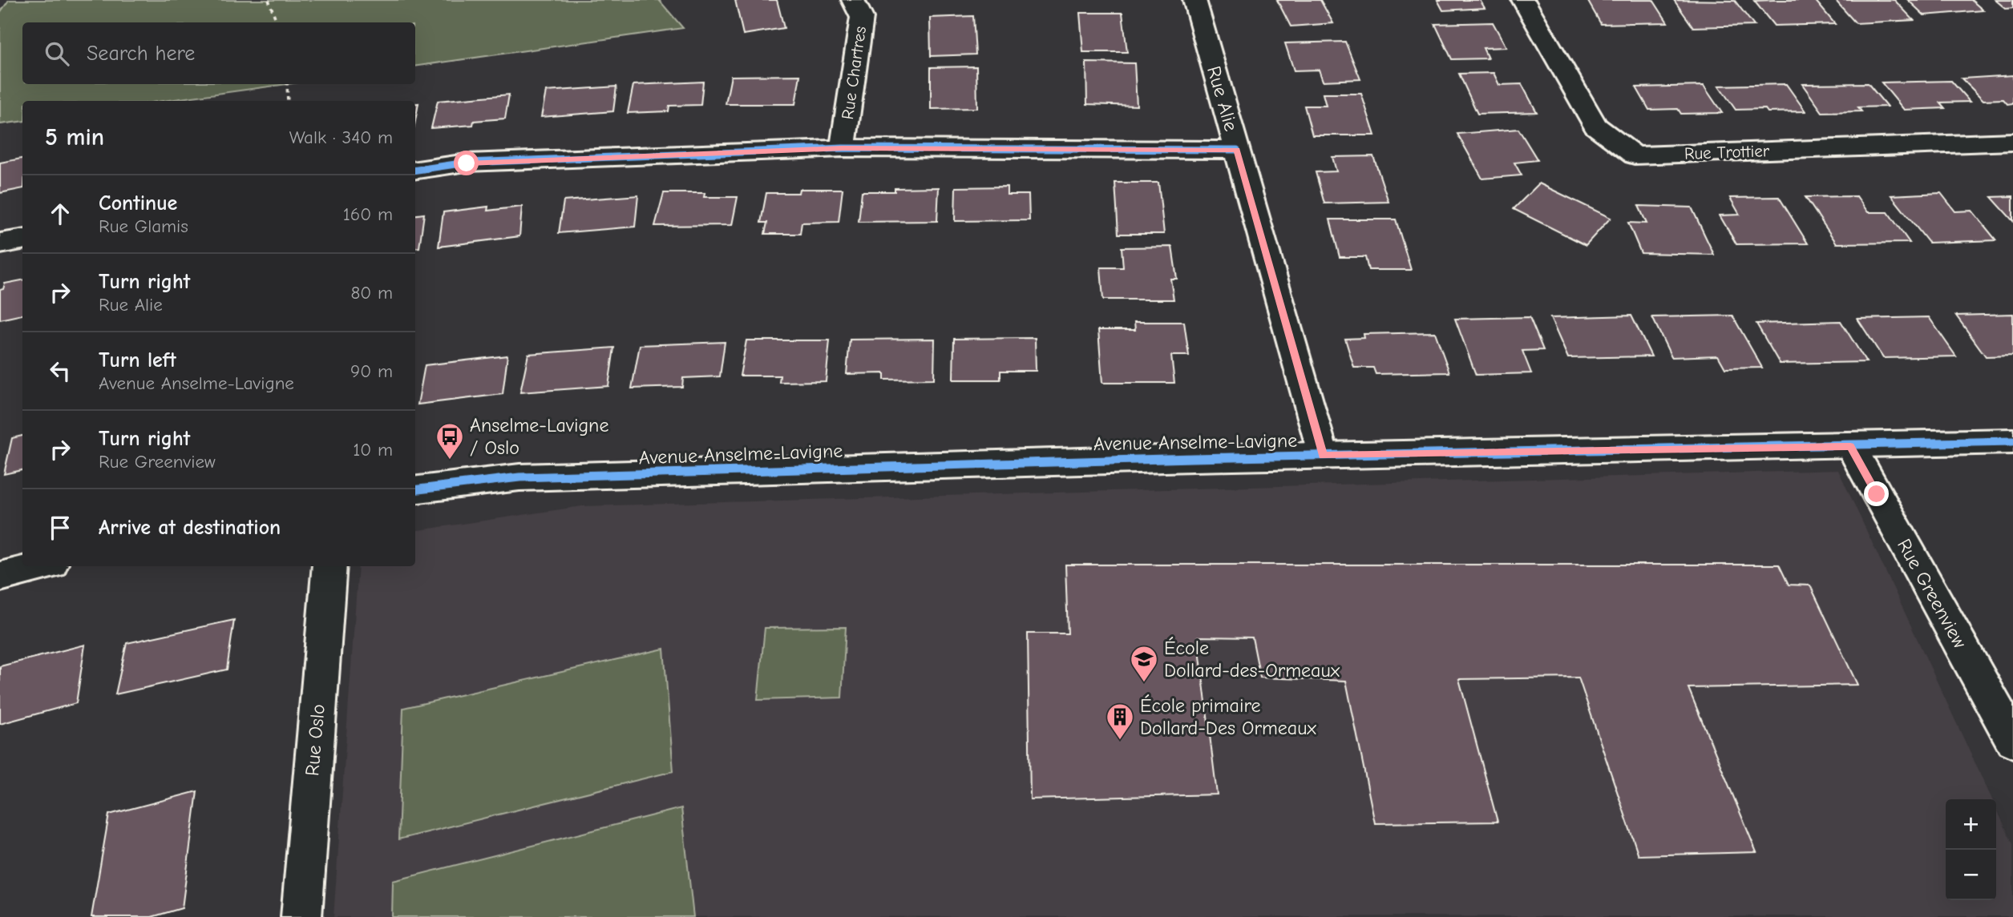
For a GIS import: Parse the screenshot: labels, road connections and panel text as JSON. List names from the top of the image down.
{
  "streets": {
    "street": [
      "Rue Chartres",
      "Rue Alie",
      "Rue Trottier",
      "Avenue Anselme-Lavigne",
      "Rue Greenview",
      "Rue Oslo"
    ]
  },
  "crossings": [
    ["Rue Alie", "Avenue Anselme-Lavigne"],
    ["Avenue Anselme-Lavigne", "Rue Greenview"]
  ],
  "places": {
    "bus stop": ["Anselme-Lavigne / Oslo"],
    "school or university": ["École Dollard-des-Ormeaux"],
    "building": ["École primaire Dollard-Des Ormeaux"]
  },
  "page": {
    "search": "Search here",
    "heading": ["5 min", "Walk · 340 m"],
    "list": [
      ["Continue", "Rue Glamis", "160 m"],
      ["Turn right", "Rue Alie", "80 m"],
      ["Turn left", "Avenue Anselme-Lavigne", "90 m"],
      ["Turn right", "Rue Greenview", "10 m"],
      "Arrive at destination"
    ],
    "map_buttons": ["+", "−"]
  }
}
